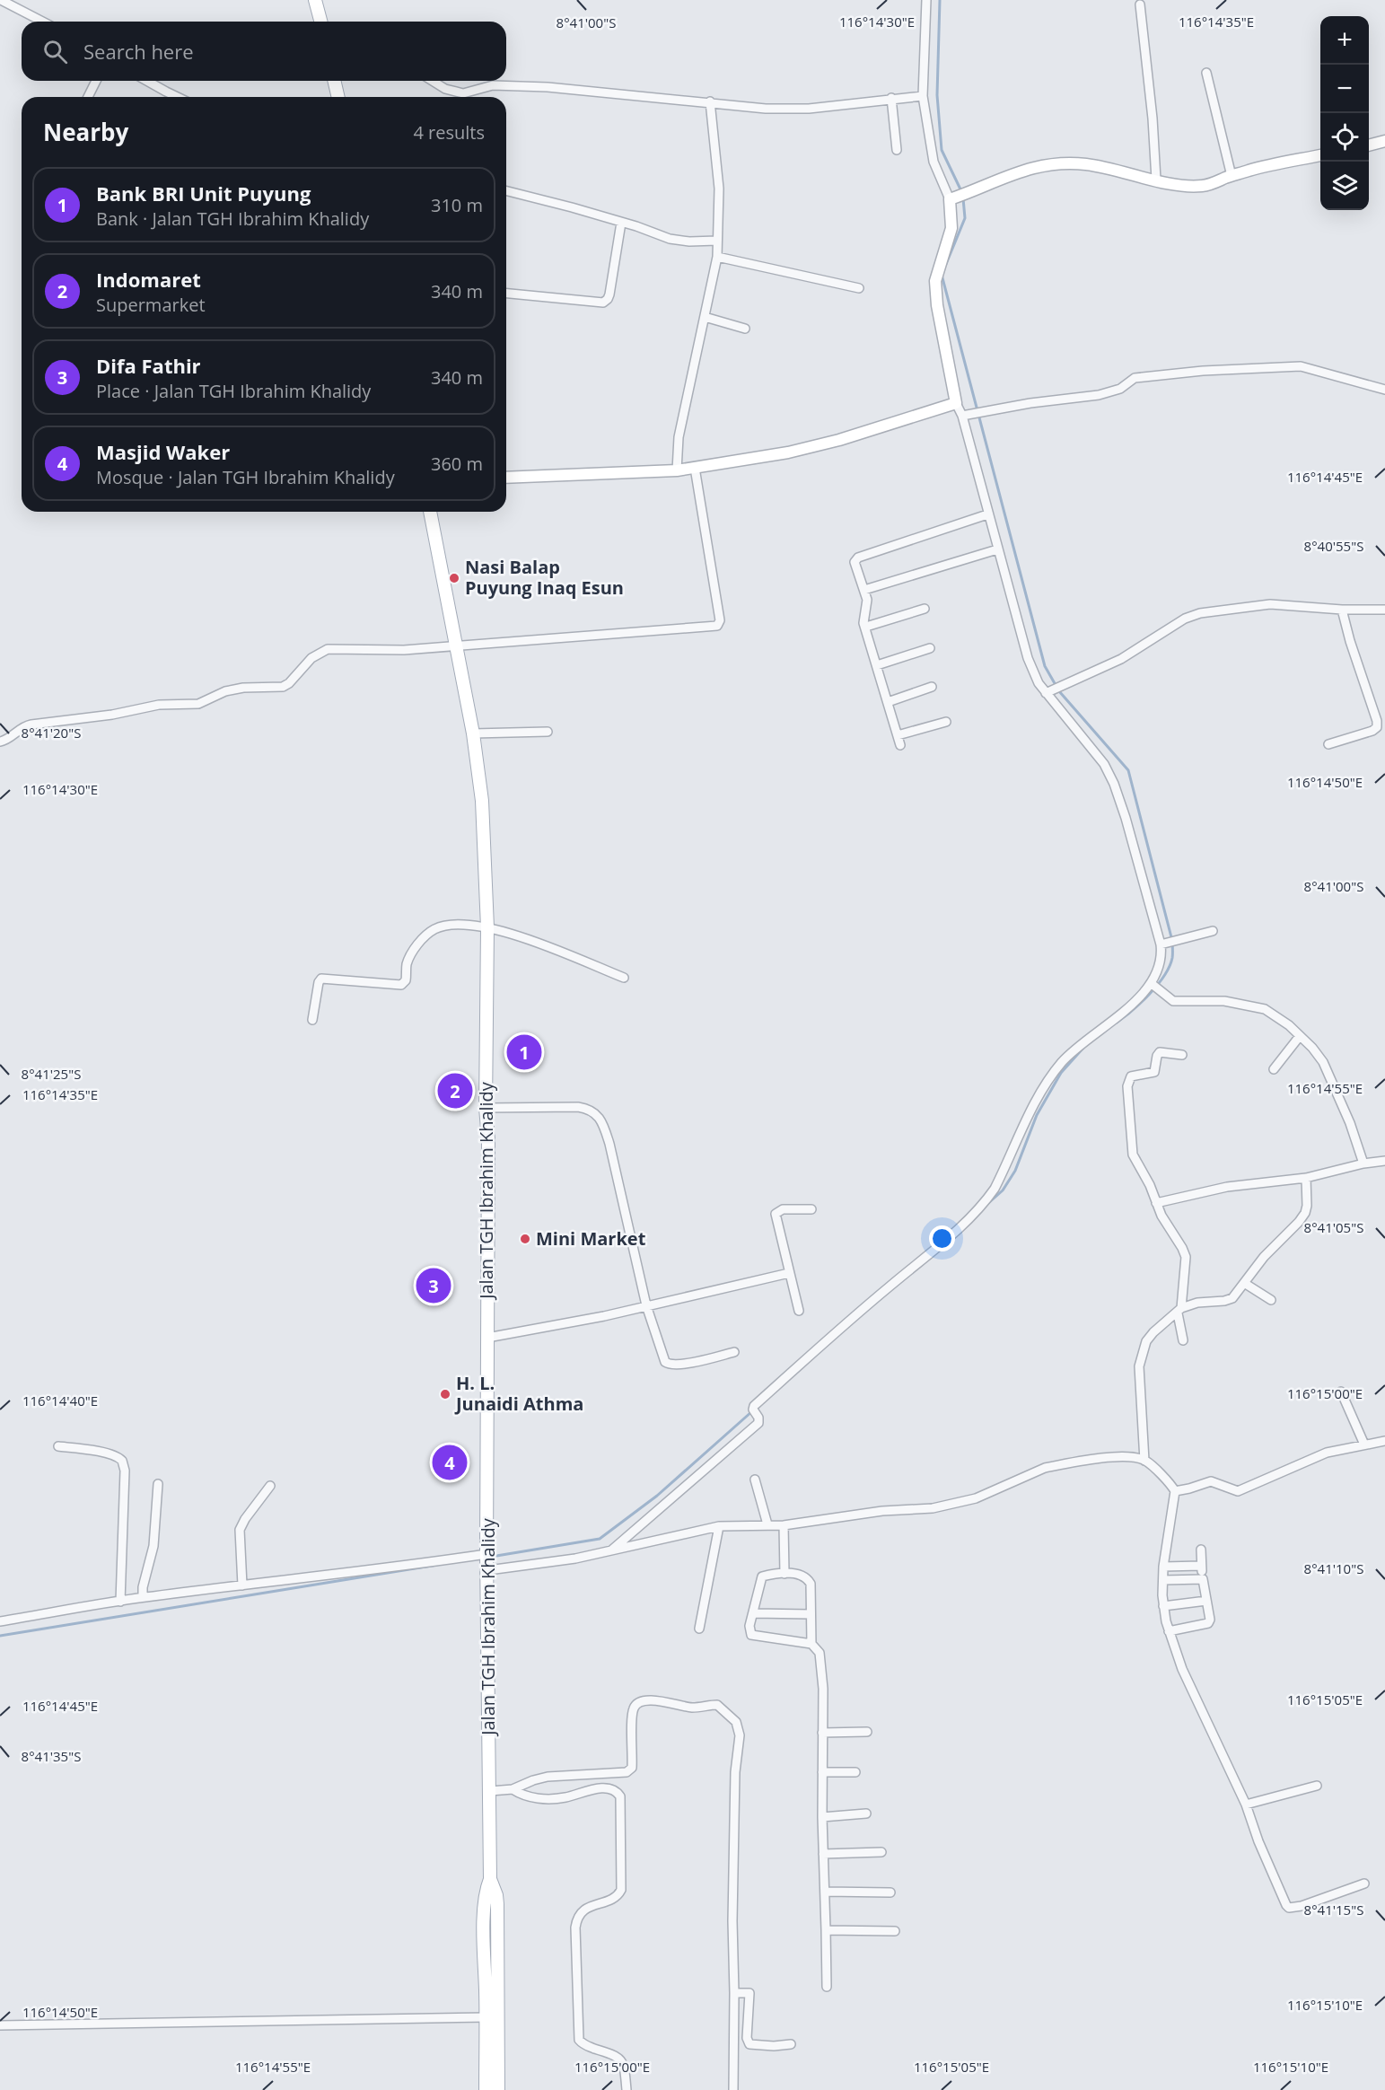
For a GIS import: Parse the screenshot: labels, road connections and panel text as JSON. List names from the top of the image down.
{
  "streets": {
    "main road": ["Jalan TGH Ibrahim Khalidy"]
  },
  "places": ["Nasi Balap Puyung Inaq Esun", "Mini Market", "H. L. Junaidi Athma"],
  "page": {
    "map_buttons": ["+", "−"],
    "search": "Search here",
    "heading": ["Nearby", "4 results"],
    "list": [
      {
        "mark": "1",
        "name": "Bank BRI Unit Puyung",
        "note": "Bank · Jalan TGH Ibrahim Khalidy",
        "value": "310 m"
      },
      {
        "mark": "2",
        "name": "Indomaret",
        "note": "Supermarket",
        "value": "340 m"
      },
      {
        "mark": "3",
        "name": "Difa Fathir",
        "note": "Place · Jalan TGH Ibrahim Khalidy",
        "value": "340 m"
      },
      {
        "mark": "4",
        "name": "Masjid Waker",
        "note": "Mosque · Jalan TGH Ibrahim Khalidy",
        "value": "360 m"
      }
    ],
    "pins": [
      "1",
      "2",
      "3",
      "4"
    ]
  },
  "coordinates": [
    "116°14'30\"E",
    "116°14'35\"E",
    "8°41'00\"S",
    "116°14'45\"E",
    "8°40'55\"S",
    "8°41'20\"S",
    "116°14'50\"E",
    "8°41'25\"S",
    "116°14'55\"E",
    "8°41'05\"S",
    "116°15'00\"E",
    "116°14'40\"E",
    "8°41'10\"S",
    "116°15'05\"E",
    "8°41'35\"S",
    "8°41'15\"S",
    "116°15'10\"E"
  ]
}
